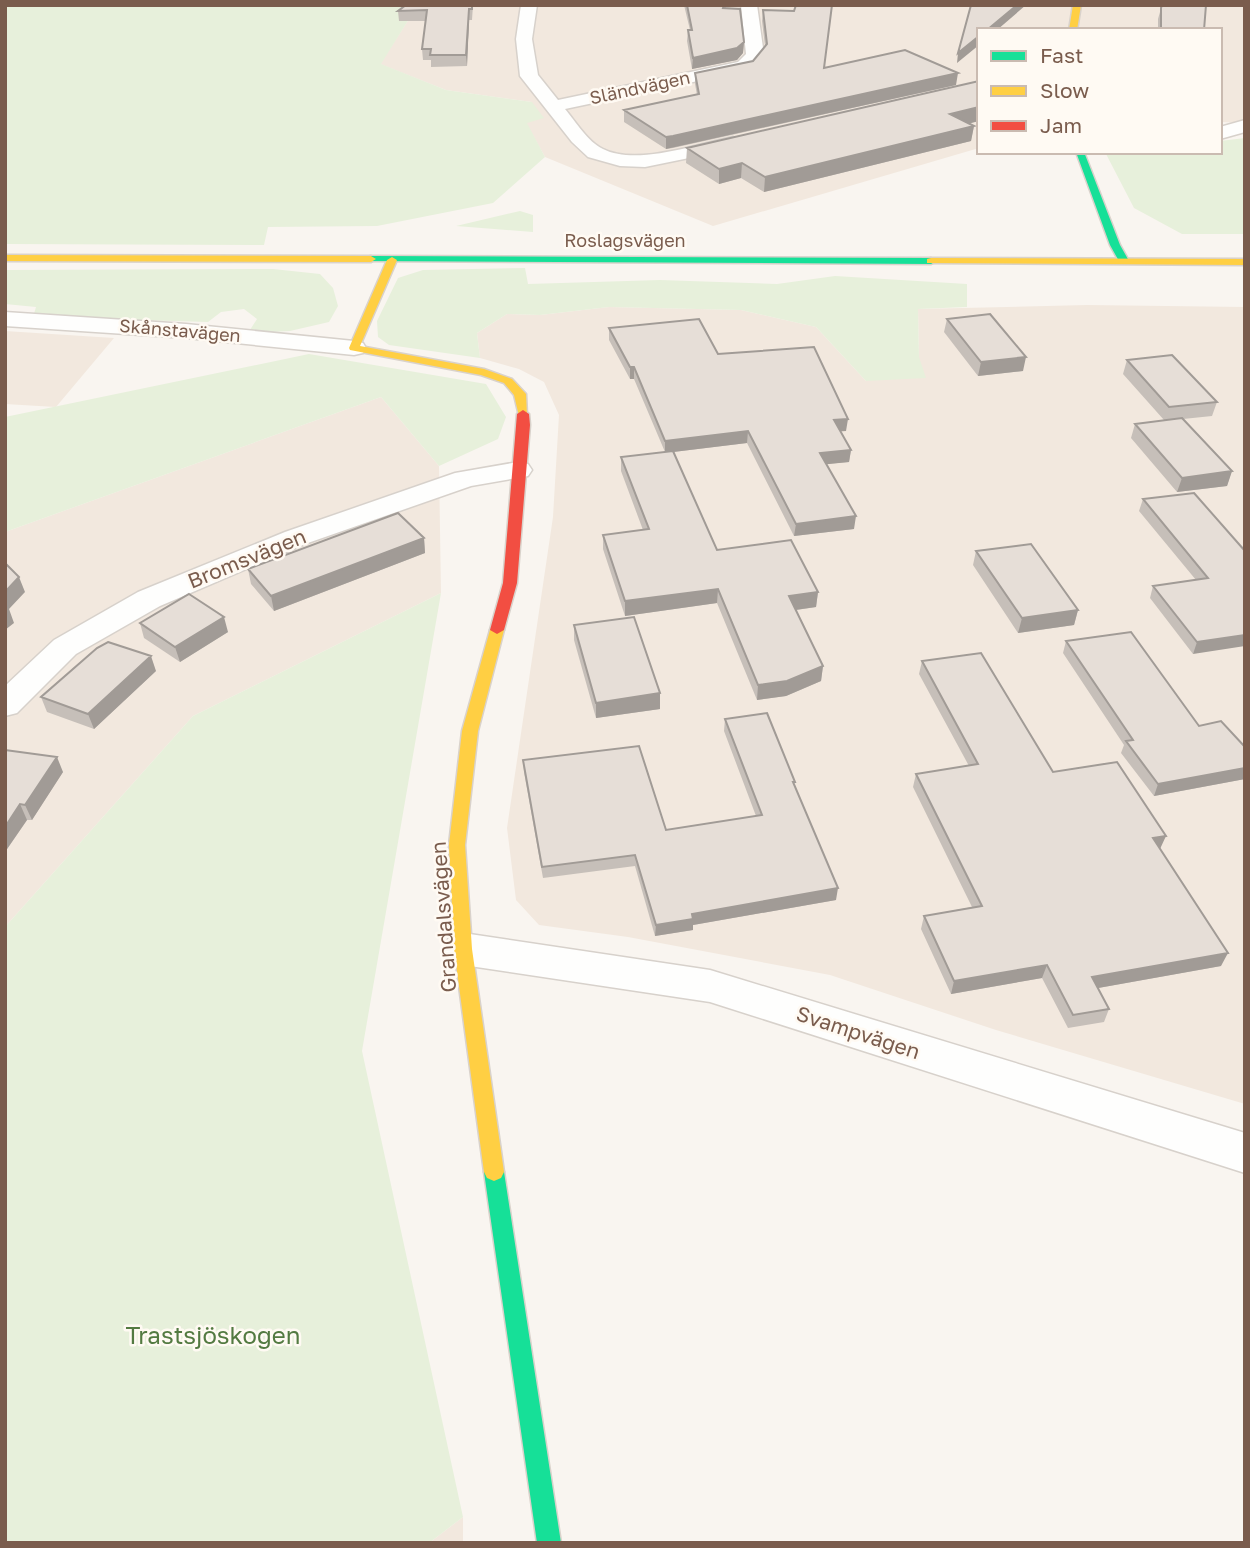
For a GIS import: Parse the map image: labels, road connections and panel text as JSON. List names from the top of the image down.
{
  "streets": {
    "street": [
      "Sländvägen",
      "Roslagsvägen",
      "Skånstavägen",
      "Bromsvägen",
      "Grandalsvägen",
      "Svampvägen"
    ]
  },
  "crossings": [
    ["Skånstavägen", "Grandalsvägen"],
    ["Bromsvägen", "Grandalsvägen"],
    ["Grandalsvägen", "Svampvägen"]
  ],
  "parks": ["Trastsjöskogen"],
  "legend": ["Fast", "Slow", "Jam"]
}
